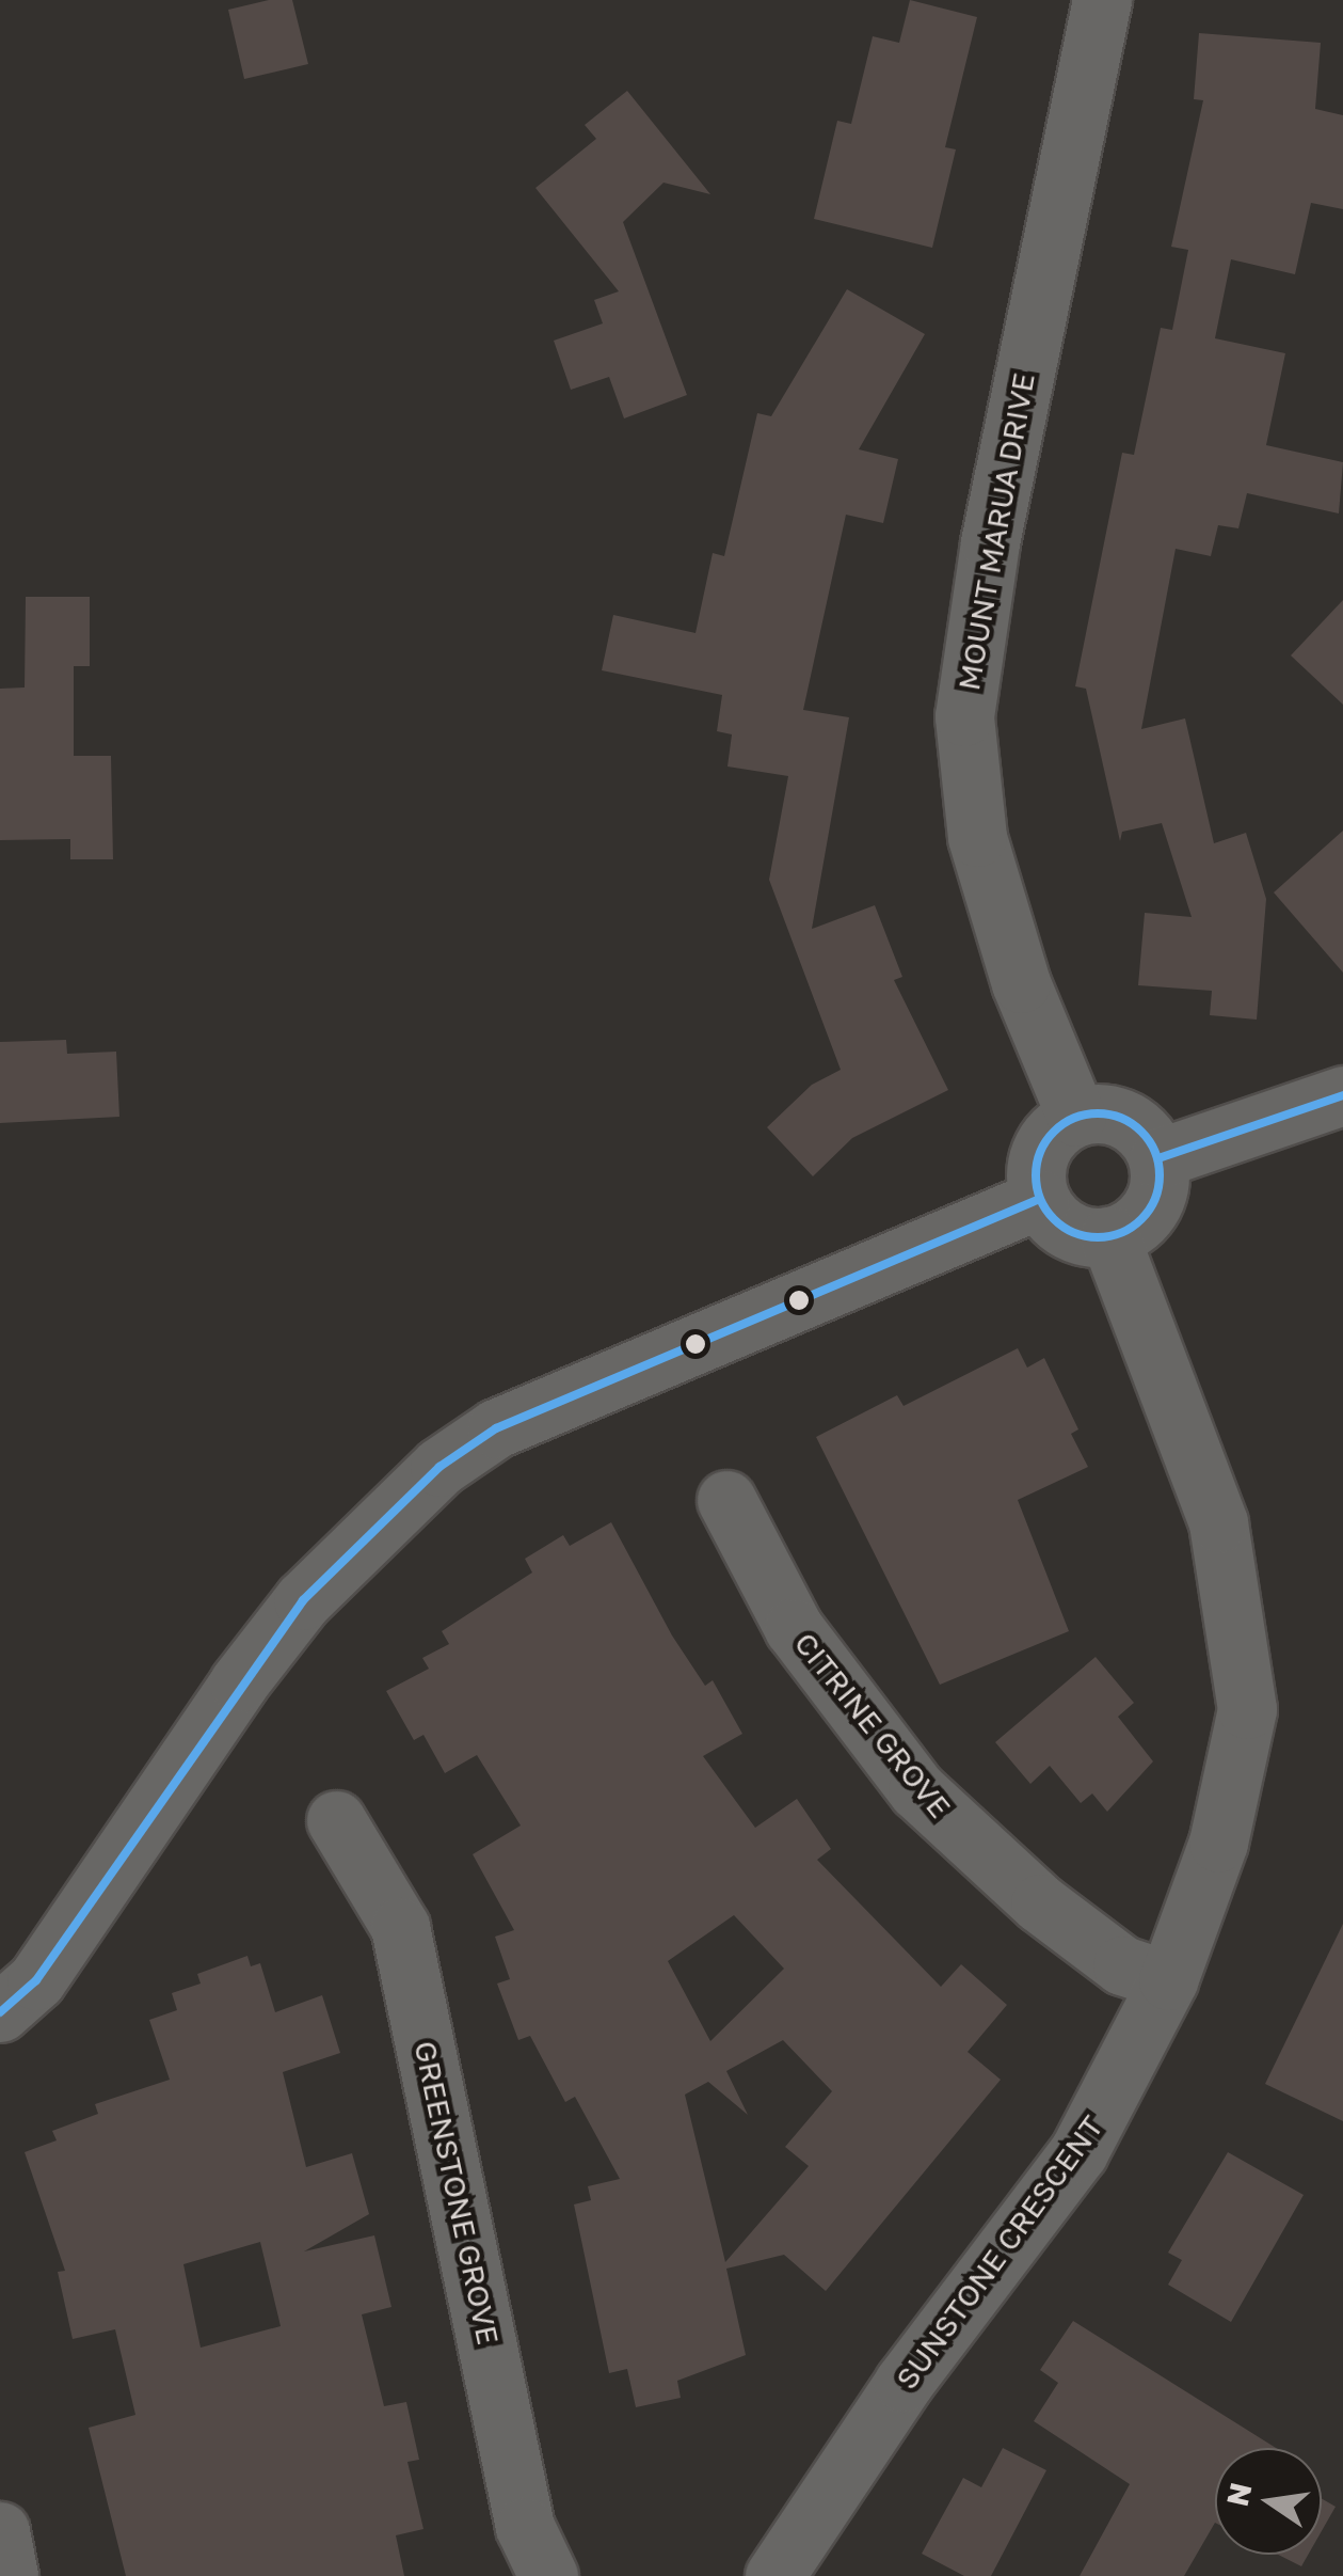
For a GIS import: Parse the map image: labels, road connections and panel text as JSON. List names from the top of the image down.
{
  "streets": {
    "street": [
      "MOUNT MARUA DRIVE",
      "CITRINE GROVE",
      "GREENSTONE GROVE",
      "SUNSTONE CRESCENT"
    ]
  },
  "crossings": [
    ["MOUNT MARUA DRIVE", "SUNSTONE CRESCENT"],
    ["CITRINE GROVE", "SUNSTONE CRESCENT"]
  ],
  "north": "left"
}
